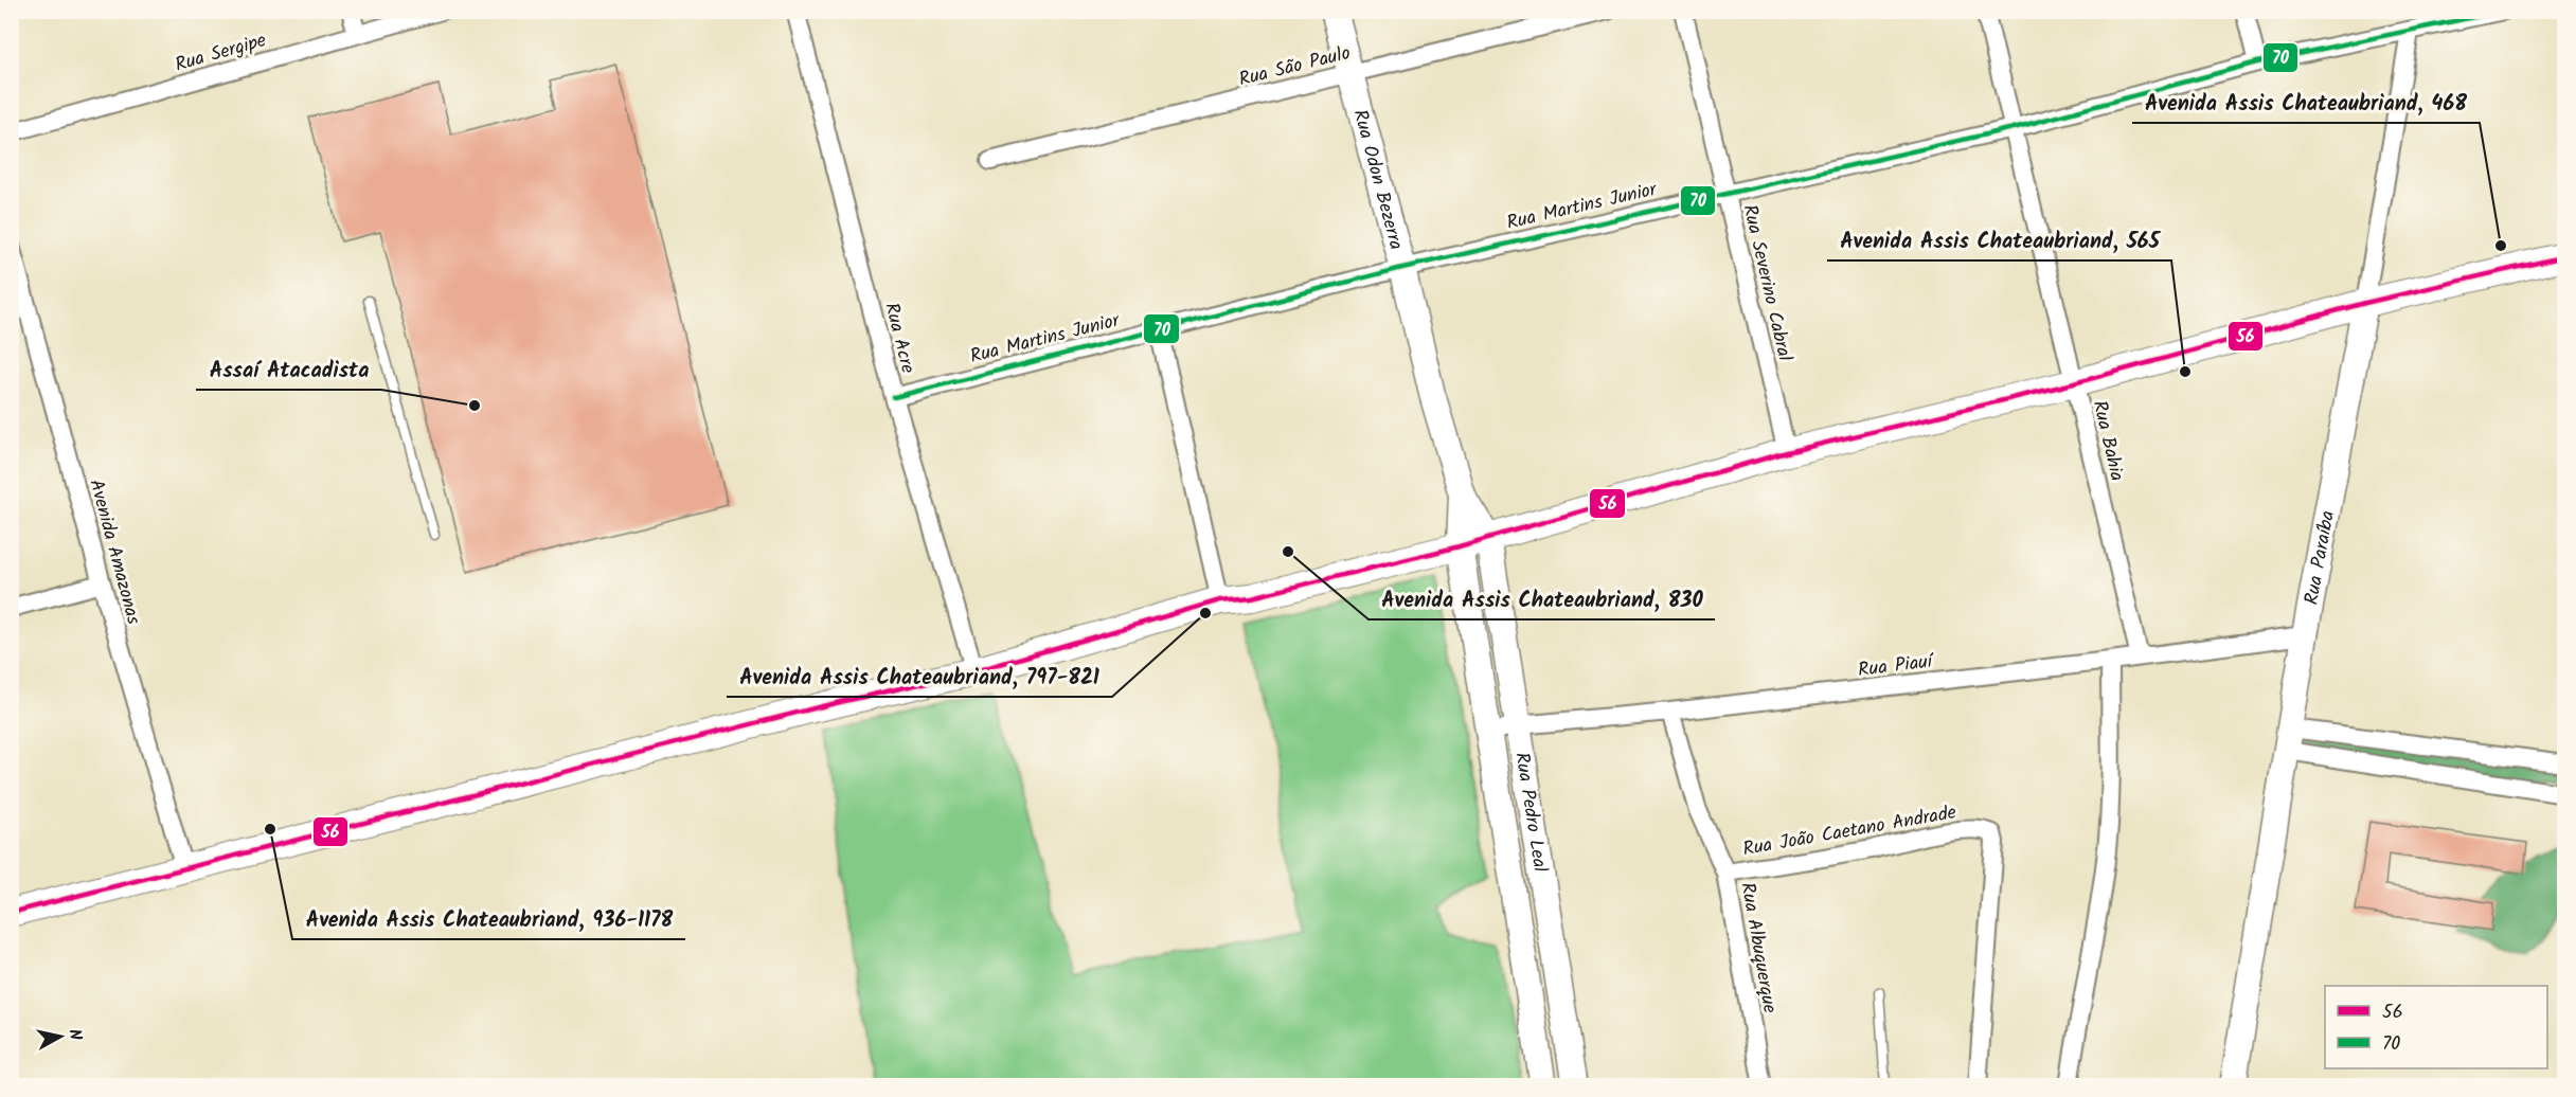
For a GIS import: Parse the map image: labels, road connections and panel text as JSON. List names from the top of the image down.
{
  "streets": {
    "main road": ["Rua Odon Bezerra", "Rua Paraíba", "Rua Pedro Leal"],
    "street": [
      "Rua Sergipe",
      "Rua São Paulo",
      "Rua Martins Junior",
      "Rua Severino Cabral",
      "Rua Acre",
      "Rua Bahia",
      "Avenida Amazonas",
      "Rua Piauí",
      "Rua João Caetano Andrade",
      "Rua Albuquerque"
    ]
  },
  "crossings": [
    ["Rua São Paulo", "Rua Odon Bezerra"],
    ["Rua Odon Bezerra", "Rua Martins Junior"],
    ["Rua Odon Bezerra", "Rua Pedro Leal"],
    ["Rua Martins Junior", "Rua Severino Cabral"],
    ["Rua Martins Junior", "Rua Acre"],
    ["Rua Martins Junior", "Rua Bahia"],
    ["Rua Martins Junior", "Rua Paraíba"],
    ["Rua Bahia", "Rua Piauí"],
    ["Rua Paraíba", "Rua Piauí"],
    ["Rua Piauí", "Rua Pedro Leal"],
    ["Rua Piauí", "Rua Albuquerque"],
    ["Rua João Caetano Andrade", "Rua Albuquerque"]
  ],
  "places": [
    "Avenida Assis Chateaubriand, 468",
    "Avenida Assis Chateaubriand, 565",
    "Assaí Atacadista",
    "Avenida Assis Chateaubriand, 830",
    "Avenida Assis Chateaubriand, 797-821",
    "Avenida Assis Chateaubriand, 936-1178"
  ],
  "lines": ["transit line 70", "transit line 56"],
  "legend": ["56", "70"],
  "north": "right"
}
